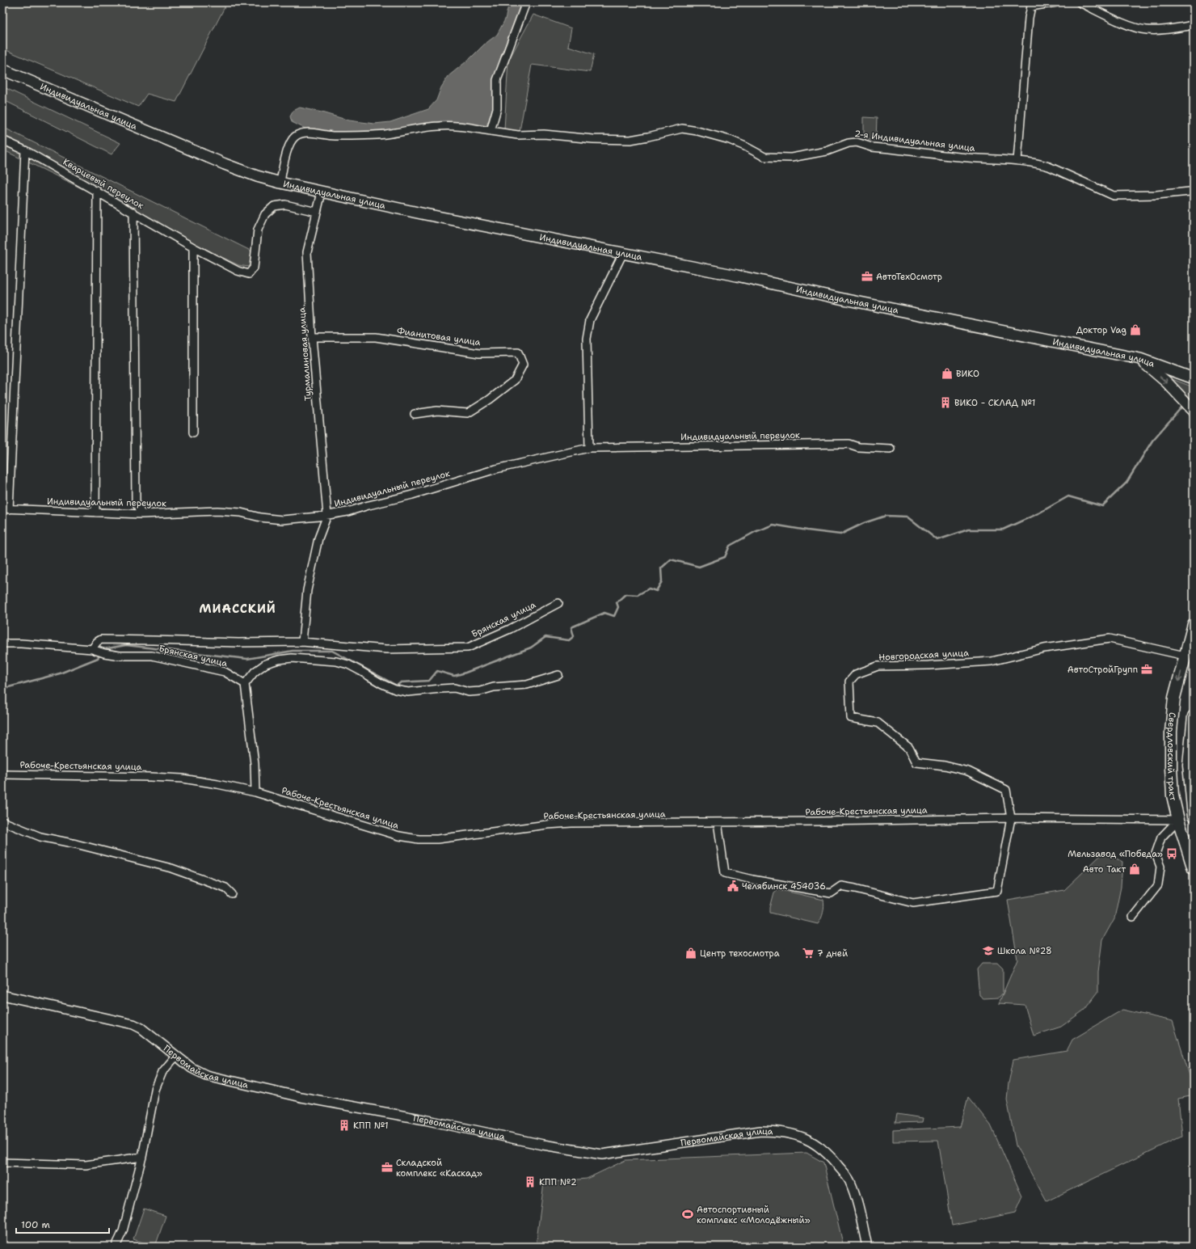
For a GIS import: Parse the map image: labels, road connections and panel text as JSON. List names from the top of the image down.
{
  "streets": {
    "main road": ["Индивидуальная улица", "Свердловский тракт"],
    "street": [
      "2-я Индивидуальная улица",
      "Кварцевый переулок",
      "Фианитовая улица",
      "Турмалиновая улица",
      "Индивидуальный переулок",
      "Брянская улица",
      "Новгородская улица",
      "Рабоче-Крестьянская улица",
      "Первомайская улица"
    ]
  },
  "crossings": [
    ["Индивидуальная улица", "2-я Индивидуальная улица"],
    ["Индивидуальная улица", "Турмалиновая улица"],
    ["Кварцевый переулок", "Турмалиновая улица"],
    ["Фианитовая улица", "Турмалиновая улица"],
    ["Турмалиновая улица", "Индивидуальный переулок"],
    ["Новгородская улица", "Свердловский тракт"],
    ["Новгородская улица", "Рабоче-Крестьянская улица"],
    ["Свердловский тракт", "Рабоче-Крестьянская улица"]
  ],
  "districts": ["МИАССКИЙ"],
  "places": {
    "office": ["АвтоТехОсмотр", "АвтоСтройГрупп", "Складской комплекс «Каскад»"],
    "shop": [
      "Доктор Vag",
      "ВИКО",
      "Авто Такт",
      "Центр техосмотра"
    ],
    "building": ["ВИКО - СКЛАД №1", "КПП №1", "КПП №2"],
    "bus stop": ["Мельзавод «Победа»"],
    "public building": ["Челябинск 454036"],
    "school or university": ["Школа №28"],
    "supermarket": ["7 дней"],
    "sports": ["Автоспортивный комплекс «Молодёжный»"]
  },
  "scale_bar": "100 m"
}
